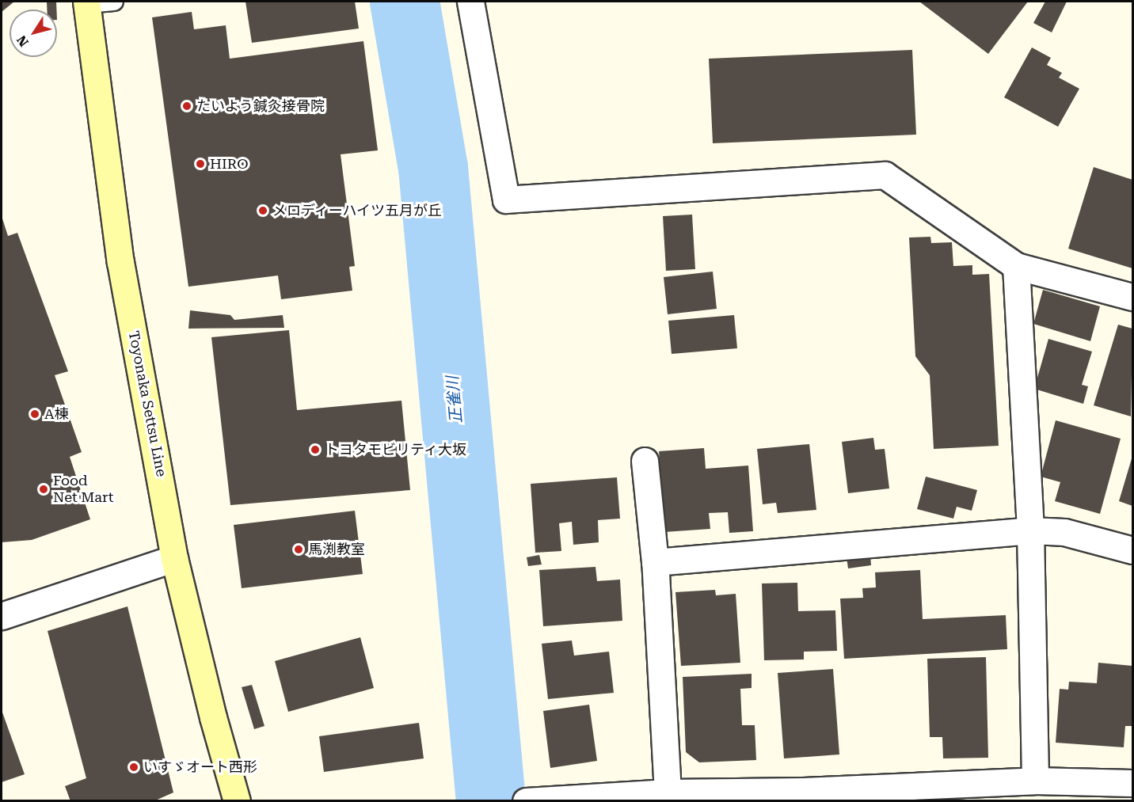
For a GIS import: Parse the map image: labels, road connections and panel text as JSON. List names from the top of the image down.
{
  "streets": {
    "main road": ["Toyonaka Settsu Line"]
  },
  "water": ["正雀川"],
  "places": [
    "たいよう鍼灸接骨院",
    "HIRO",
    "メロディーハイツ五月が丘",
    "A棟",
    "トヨタモビリティ大坂",
    "Food Net Mart",
    "馬渕教室",
    "いすゞオート西形"
  ],
  "north": "bottom left"
}
